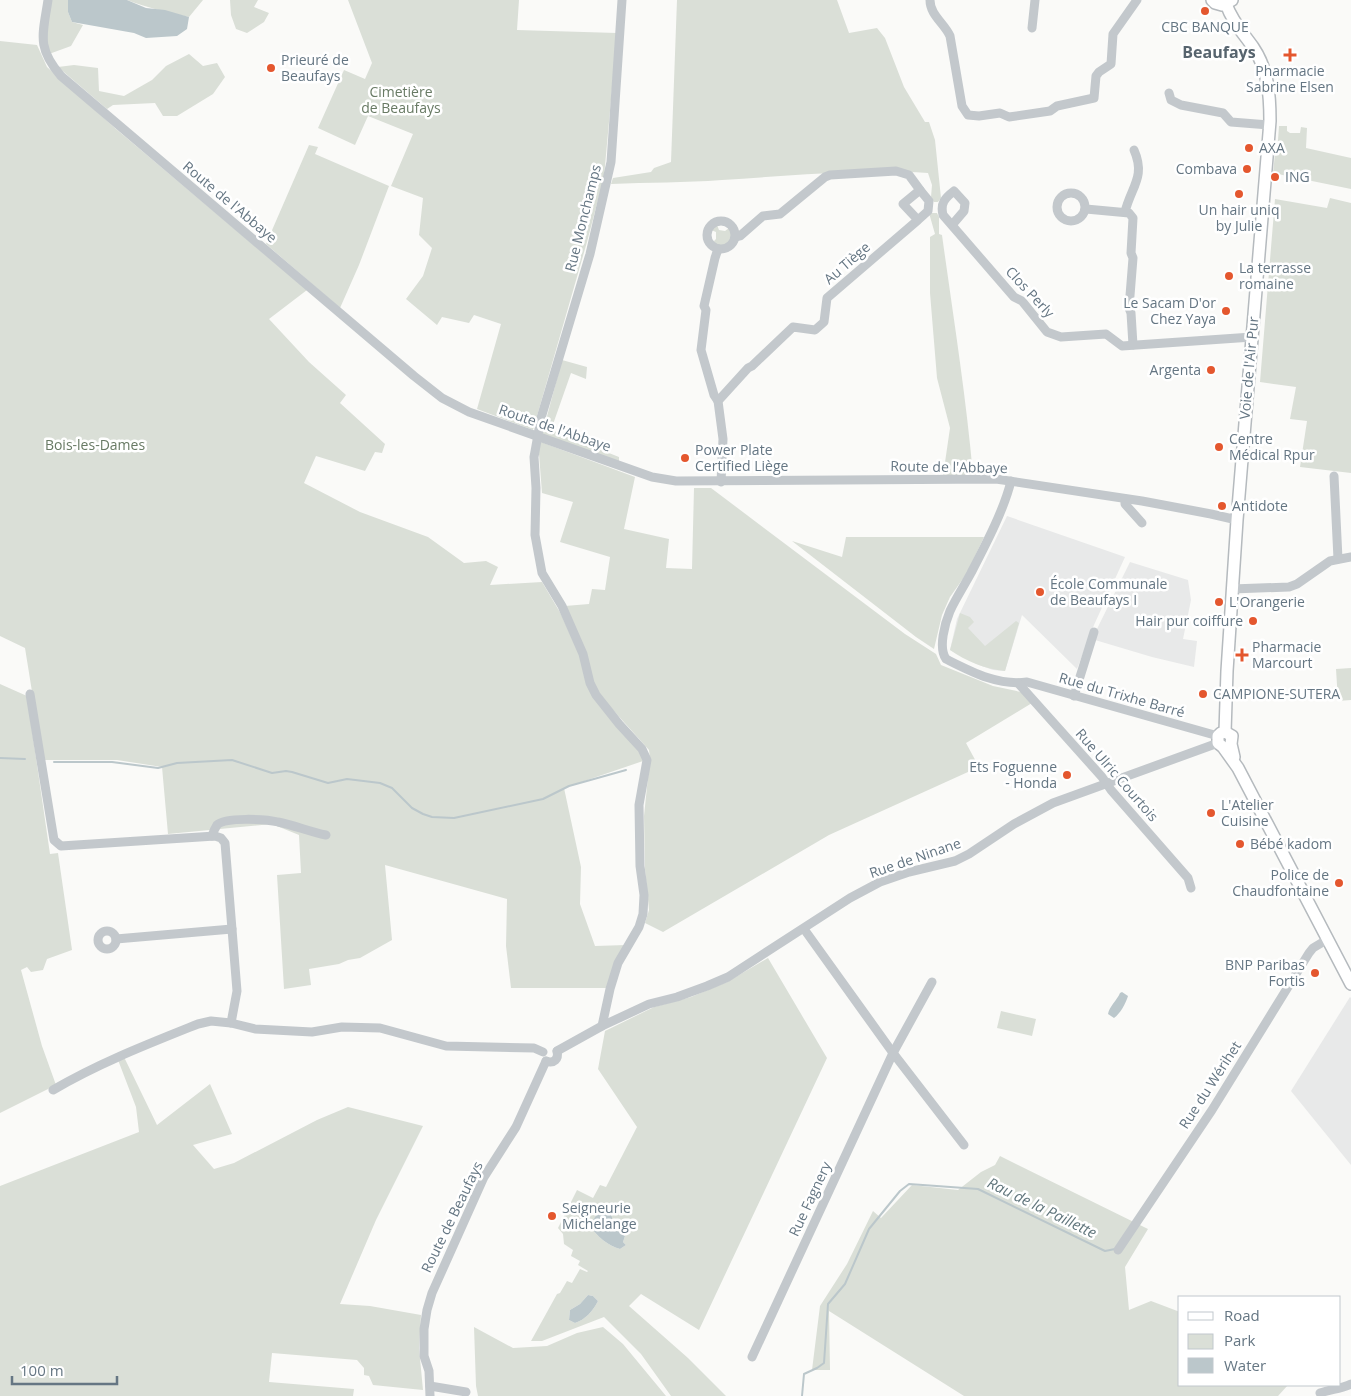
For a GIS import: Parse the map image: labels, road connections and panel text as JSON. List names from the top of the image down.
{
  "streets": {
    "main road": ["Voie de l'Air Pur"],
    "street": [
      "Route de l'Abbaye",
      "Rue Monchamps",
      "Au Tiège",
      "Clos Perly",
      "Rue du Trixhe Barré",
      "Rue Ulric Courtois",
      "Rue de Ninane",
      "Rue du Wérihet",
      "Rue Fagnery",
      "Route de Beaufays"
    ]
  },
  "crossings": [
    ["Route de l'Abbaye", "Rue Monchamps"],
    ["Route de l'Abbaye", "Voie de l'Air Pur"],
    ["Route de l'Abbaye", "Rue du Trixhe Barré"],
    ["Rue Monchamps", "Rue de Ninane"],
    ["Clos Perly", "Voie de l'Air Pur"],
    ["Voie de l'Air Pur", "Rue du Trixhe Barré"],
    ["Voie de l'Air Pur", "Rue de Ninane"],
    ["Rue du Trixhe Barré", "Rue Ulric Courtois"],
    ["Rue du Trixhe Barré", "Rue de Ninane"],
    ["Rue Ulric Courtois", "Rue de Ninane"],
    ["Rue de Ninane", "Route de Beaufays"]
  ],
  "districts": ["Beaufays"],
  "water": ["Rau de la Paillette"],
  "parks": ["Cimetière de Beaufays", "Bois-les-Dames"],
  "places": {
    "other": [
      "CBC BANQUE",
      "Prieuré de Beaufays",
      "AXA",
      "Combava",
      "ING",
      "Un hair uniq by Julie",
      "La terrasse romaine",
      "Le Sacam D'or Chez Yaya",
      "Argenta",
      "Centre Médical Rpur",
      "Power Plate Certified Liège",
      "Antidote",
      "École Communale de Beaufays I",
      "L'Orangerie",
      "Hair pur coiffure",
      "CAMPIONE-SUTERA",
      "Ets Foguenne - Honda",
      "L'Atelier Cuisine",
      "Bébé kadom",
      "Police de Chaudfontaine",
      "BNP Paribas Fortis",
      "Seigneurie Michelange"
    ],
    "health": ["Pharmacie Sabrine Elsen", "Pharmacie Marcourt"]
  },
  "legend": ["Road", "Park", "Water"],
  "scale_bar": "100 m"
}
